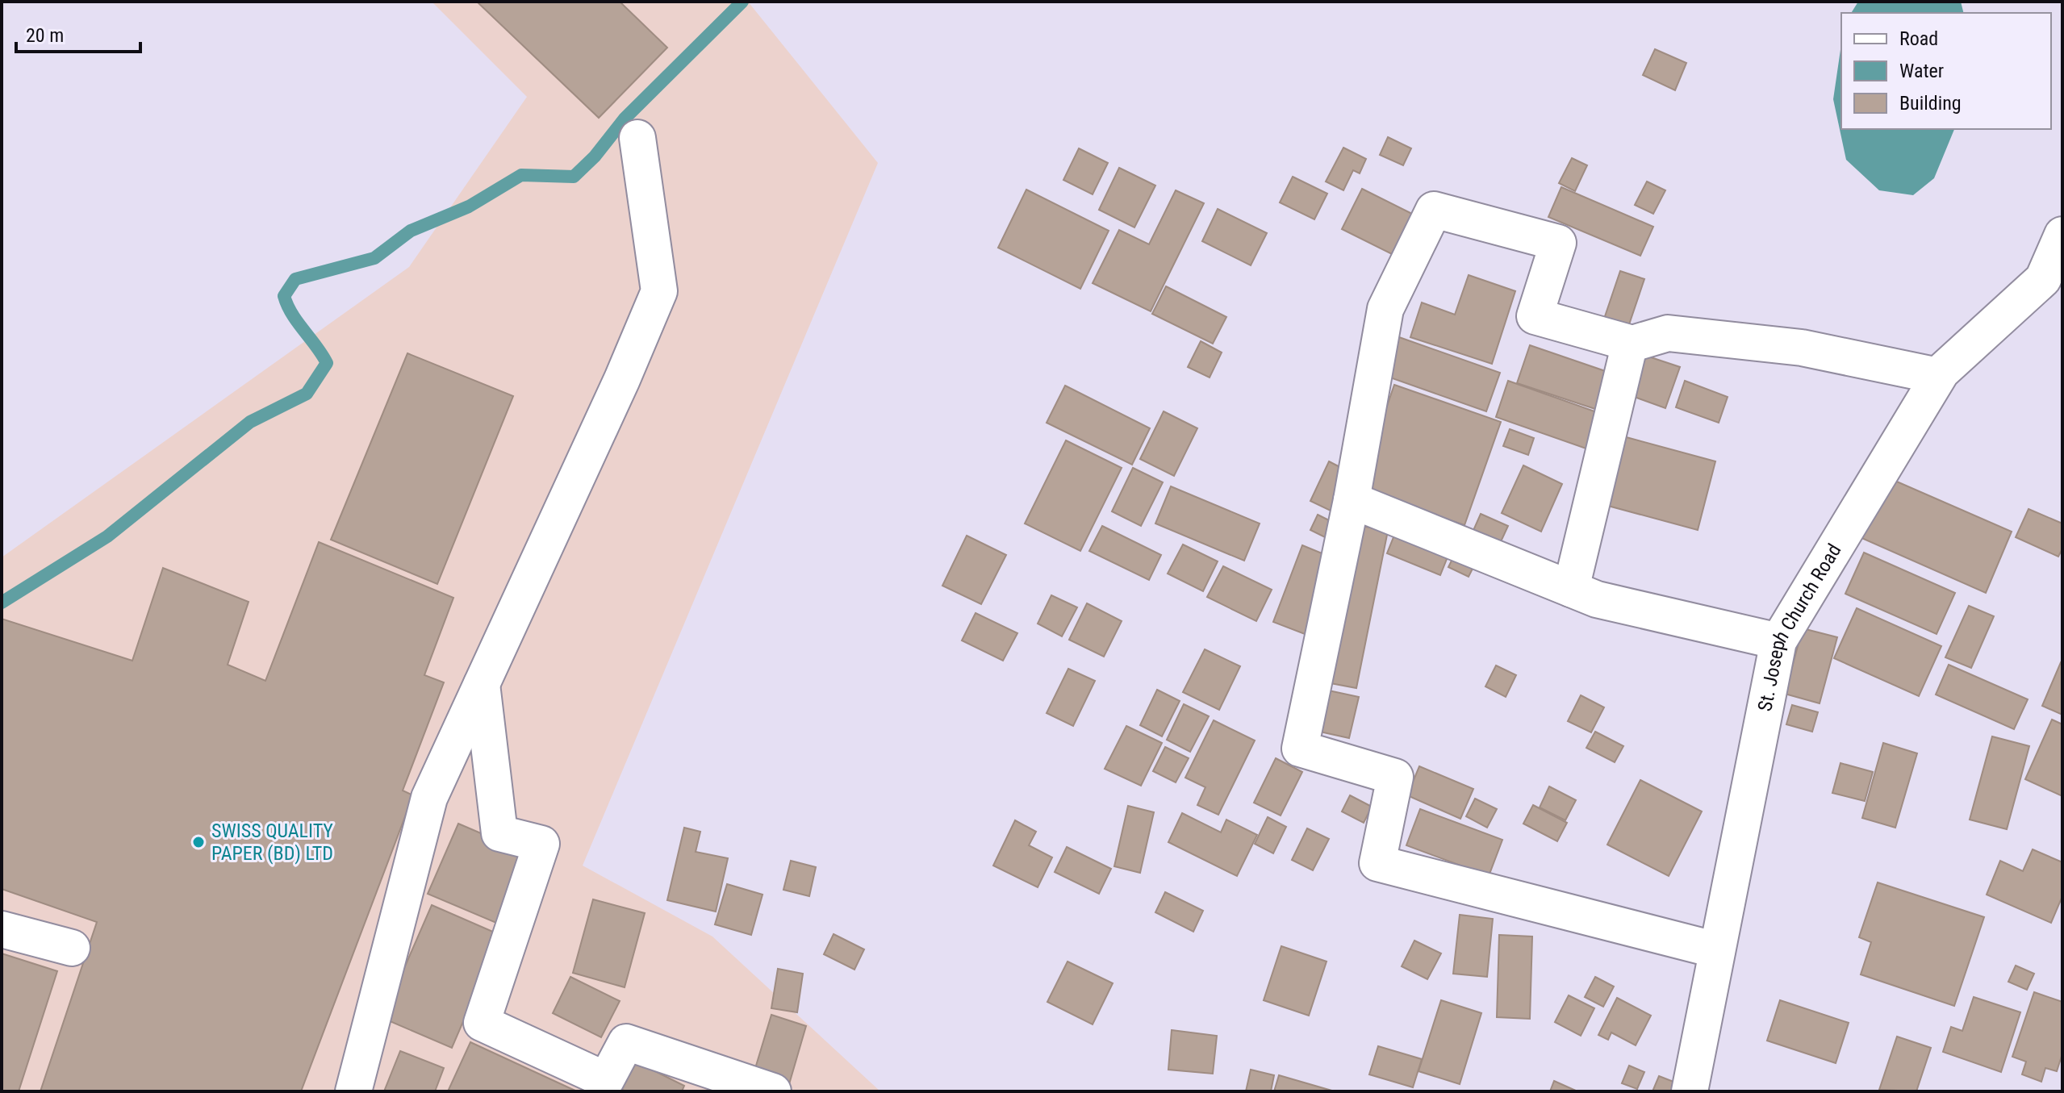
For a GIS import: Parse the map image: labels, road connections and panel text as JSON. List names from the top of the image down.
{
  "streets": {
    "street": ["St. Joseph Church Road"]
  },
  "places": ["SWISS QUALITY PAPER (BD) LTD"],
  "legend": ["Road", "Water", "Building"],
  "scale_bar": "20 m"
}
